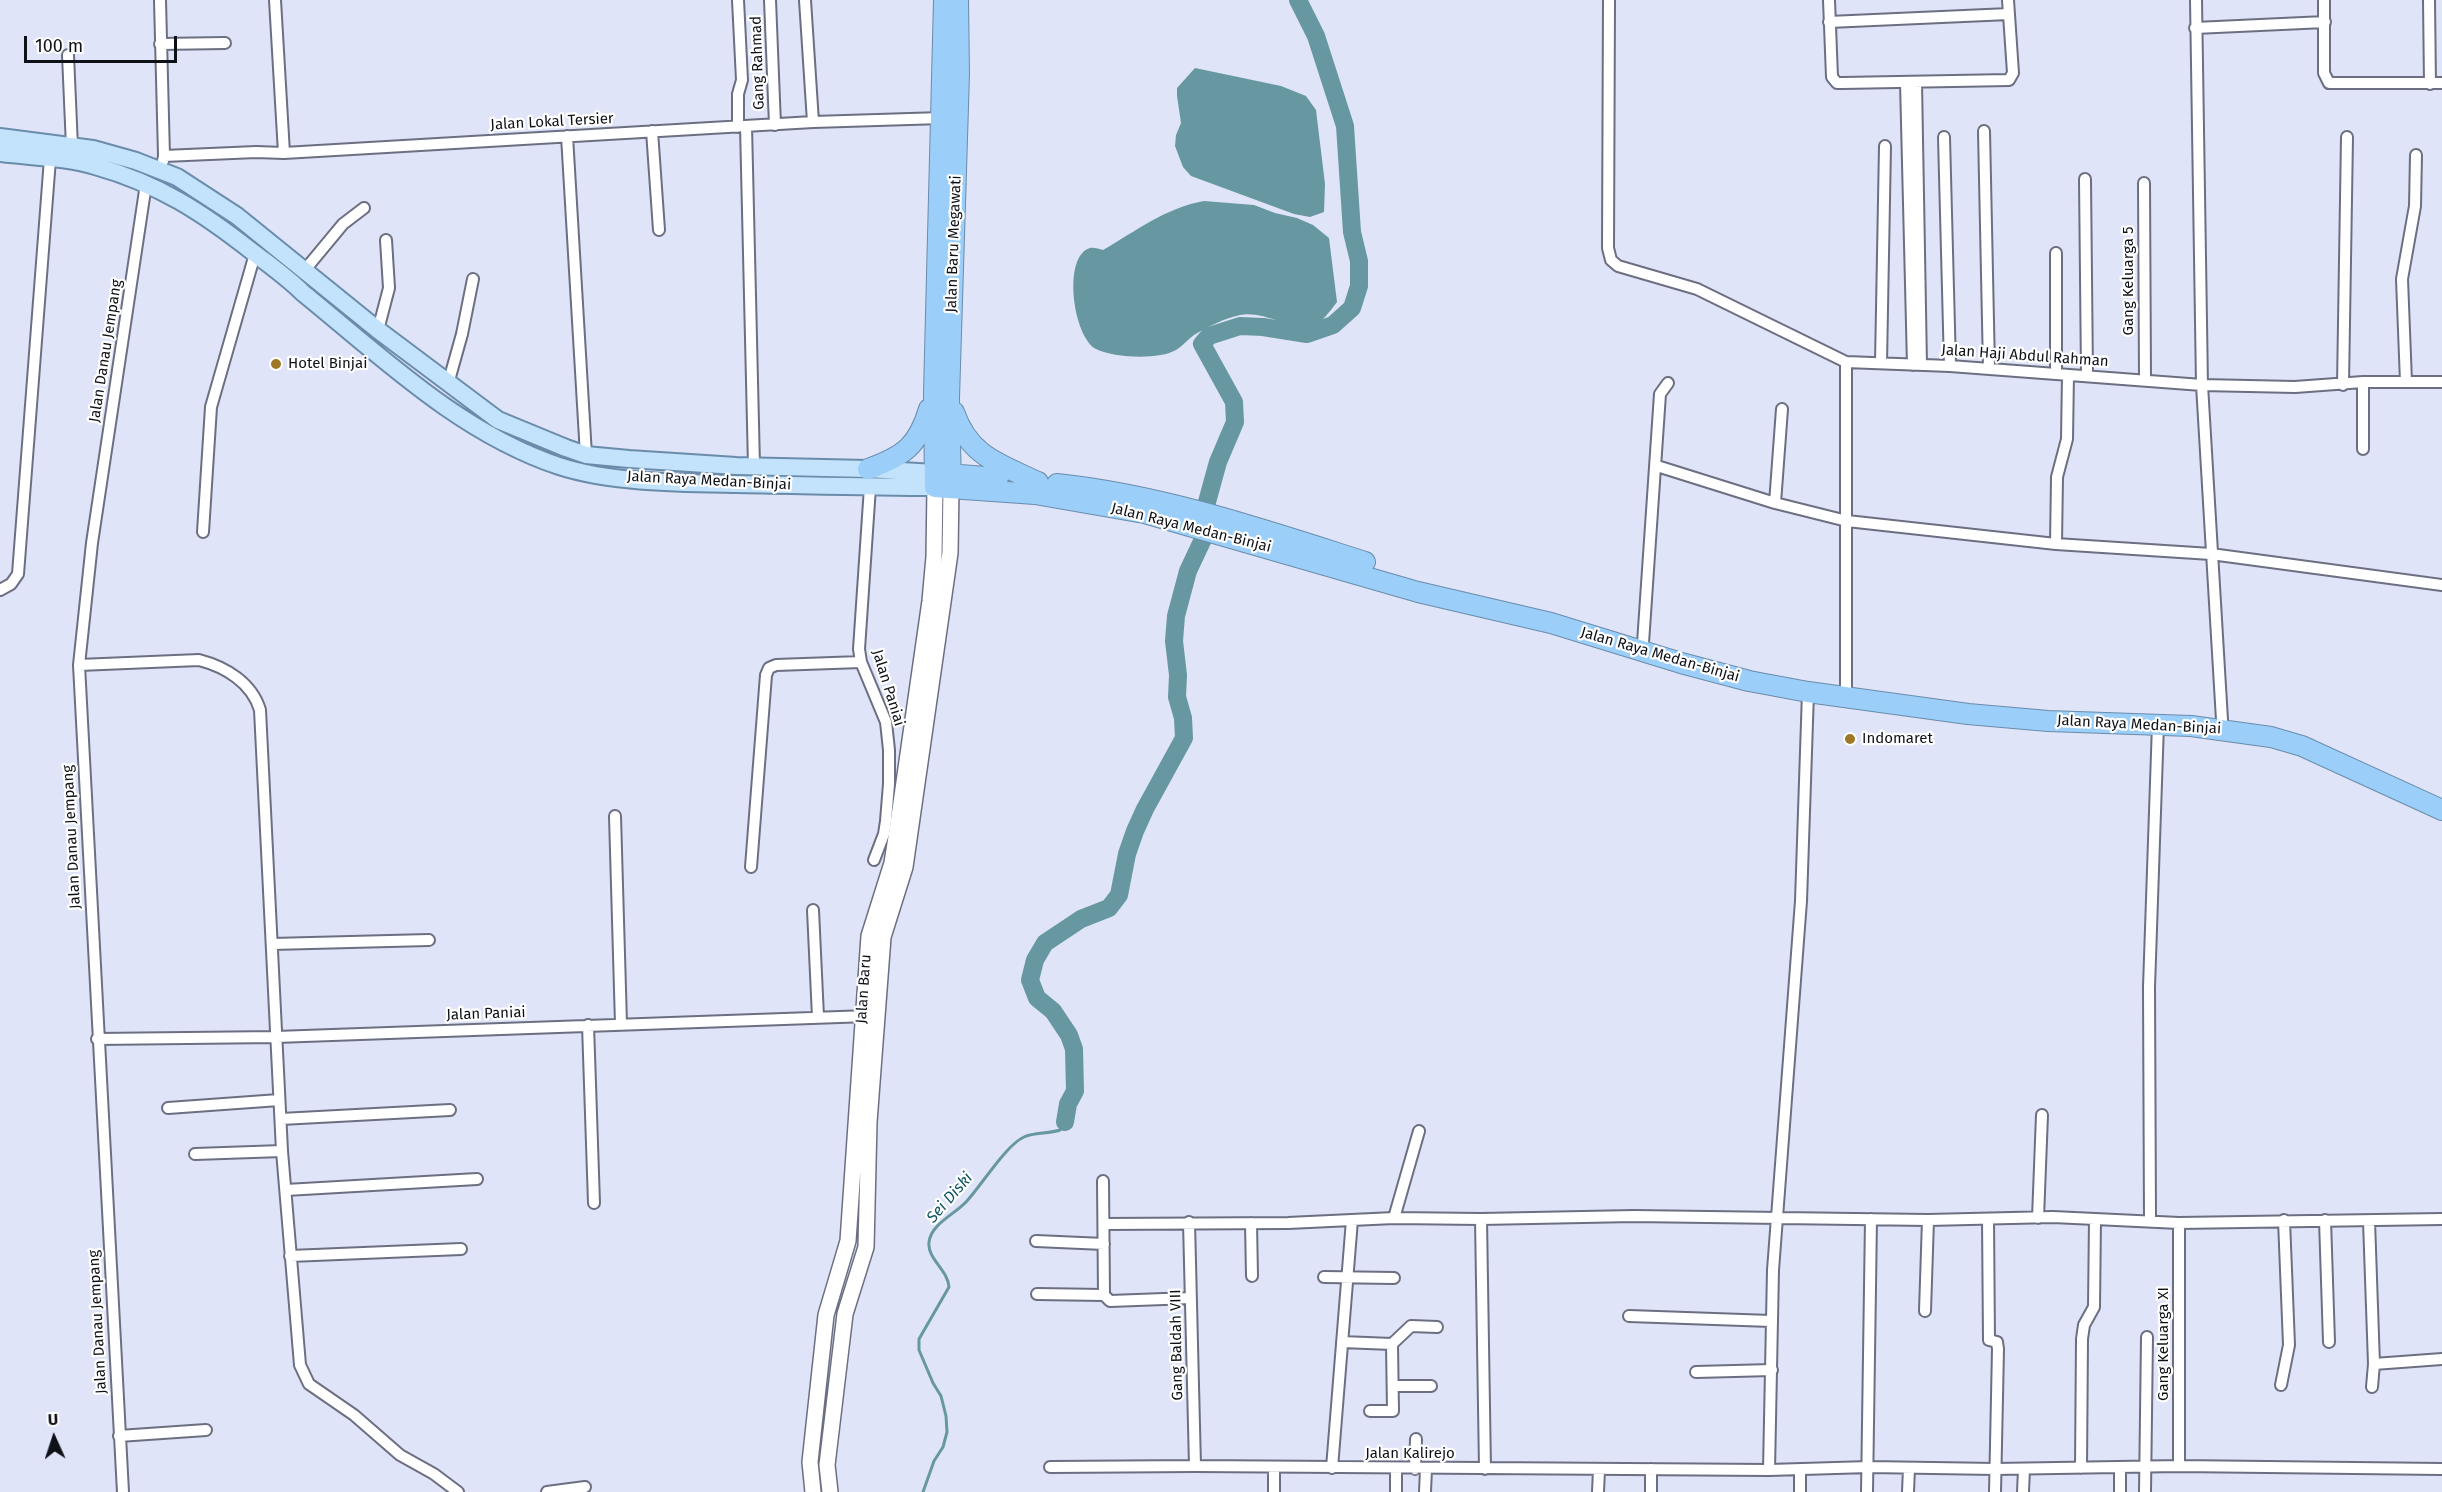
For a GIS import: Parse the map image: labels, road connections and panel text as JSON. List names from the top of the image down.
{
  "streets": {
    "highway": ["Jalan Baru Megawati", "Jalan Raya Medan-Binjai"],
    "street": [
      "Gang Rahmad",
      "Jalan Lokal Tersier",
      "Gang Keluarga 5",
      "Jalan Danau Jempang",
      "Jalan Haji Abdul Rahman",
      "Jalan Paniai",
      "Jalan Baru",
      "Gang Keluarga XI",
      "Gang Baldah VIII",
      "Jalan Kalirejo"
    ]
  },
  "crossings": [
    ["Gang Rahmad", "Jalan Lokal Tersier"],
    ["Jalan Lokal Tersier", "Jalan Baru Megawati"],
    ["Jalan Lokal Tersier", "Jalan Raya Medan-Binjai"],
    ["Jalan Baru Megawati", "Jalan Raya Medan-Binjai"],
    ["Jalan Baru Megawati", "Jalan Baru"],
    ["Gang Keluarga 5", "Jalan Haji Abdul Rahman"],
    ["Jalan Danau Jempang", "Jalan Raya Medan-Binjai"],
    ["Jalan Danau Jempang", "Jalan Paniai"],
    ["Jalan Raya Medan-Binjai", "Jalan Paniai"],
    ["Jalan Raya Medan-Binjai", "Jalan Baru"],
    ["Jalan Paniai", "Jalan Baru"],
    ["Gang Keluarga XI", "Jalan Kalirejo"],
    ["Gang Baldah VIII", "Jalan Kalirejo"]
  ],
  "water": ["Sei Diski"],
  "places": ["Hotel Binjai", "Indomaret"],
  "scale_bar": "100 m",
  "north": "top"
}
